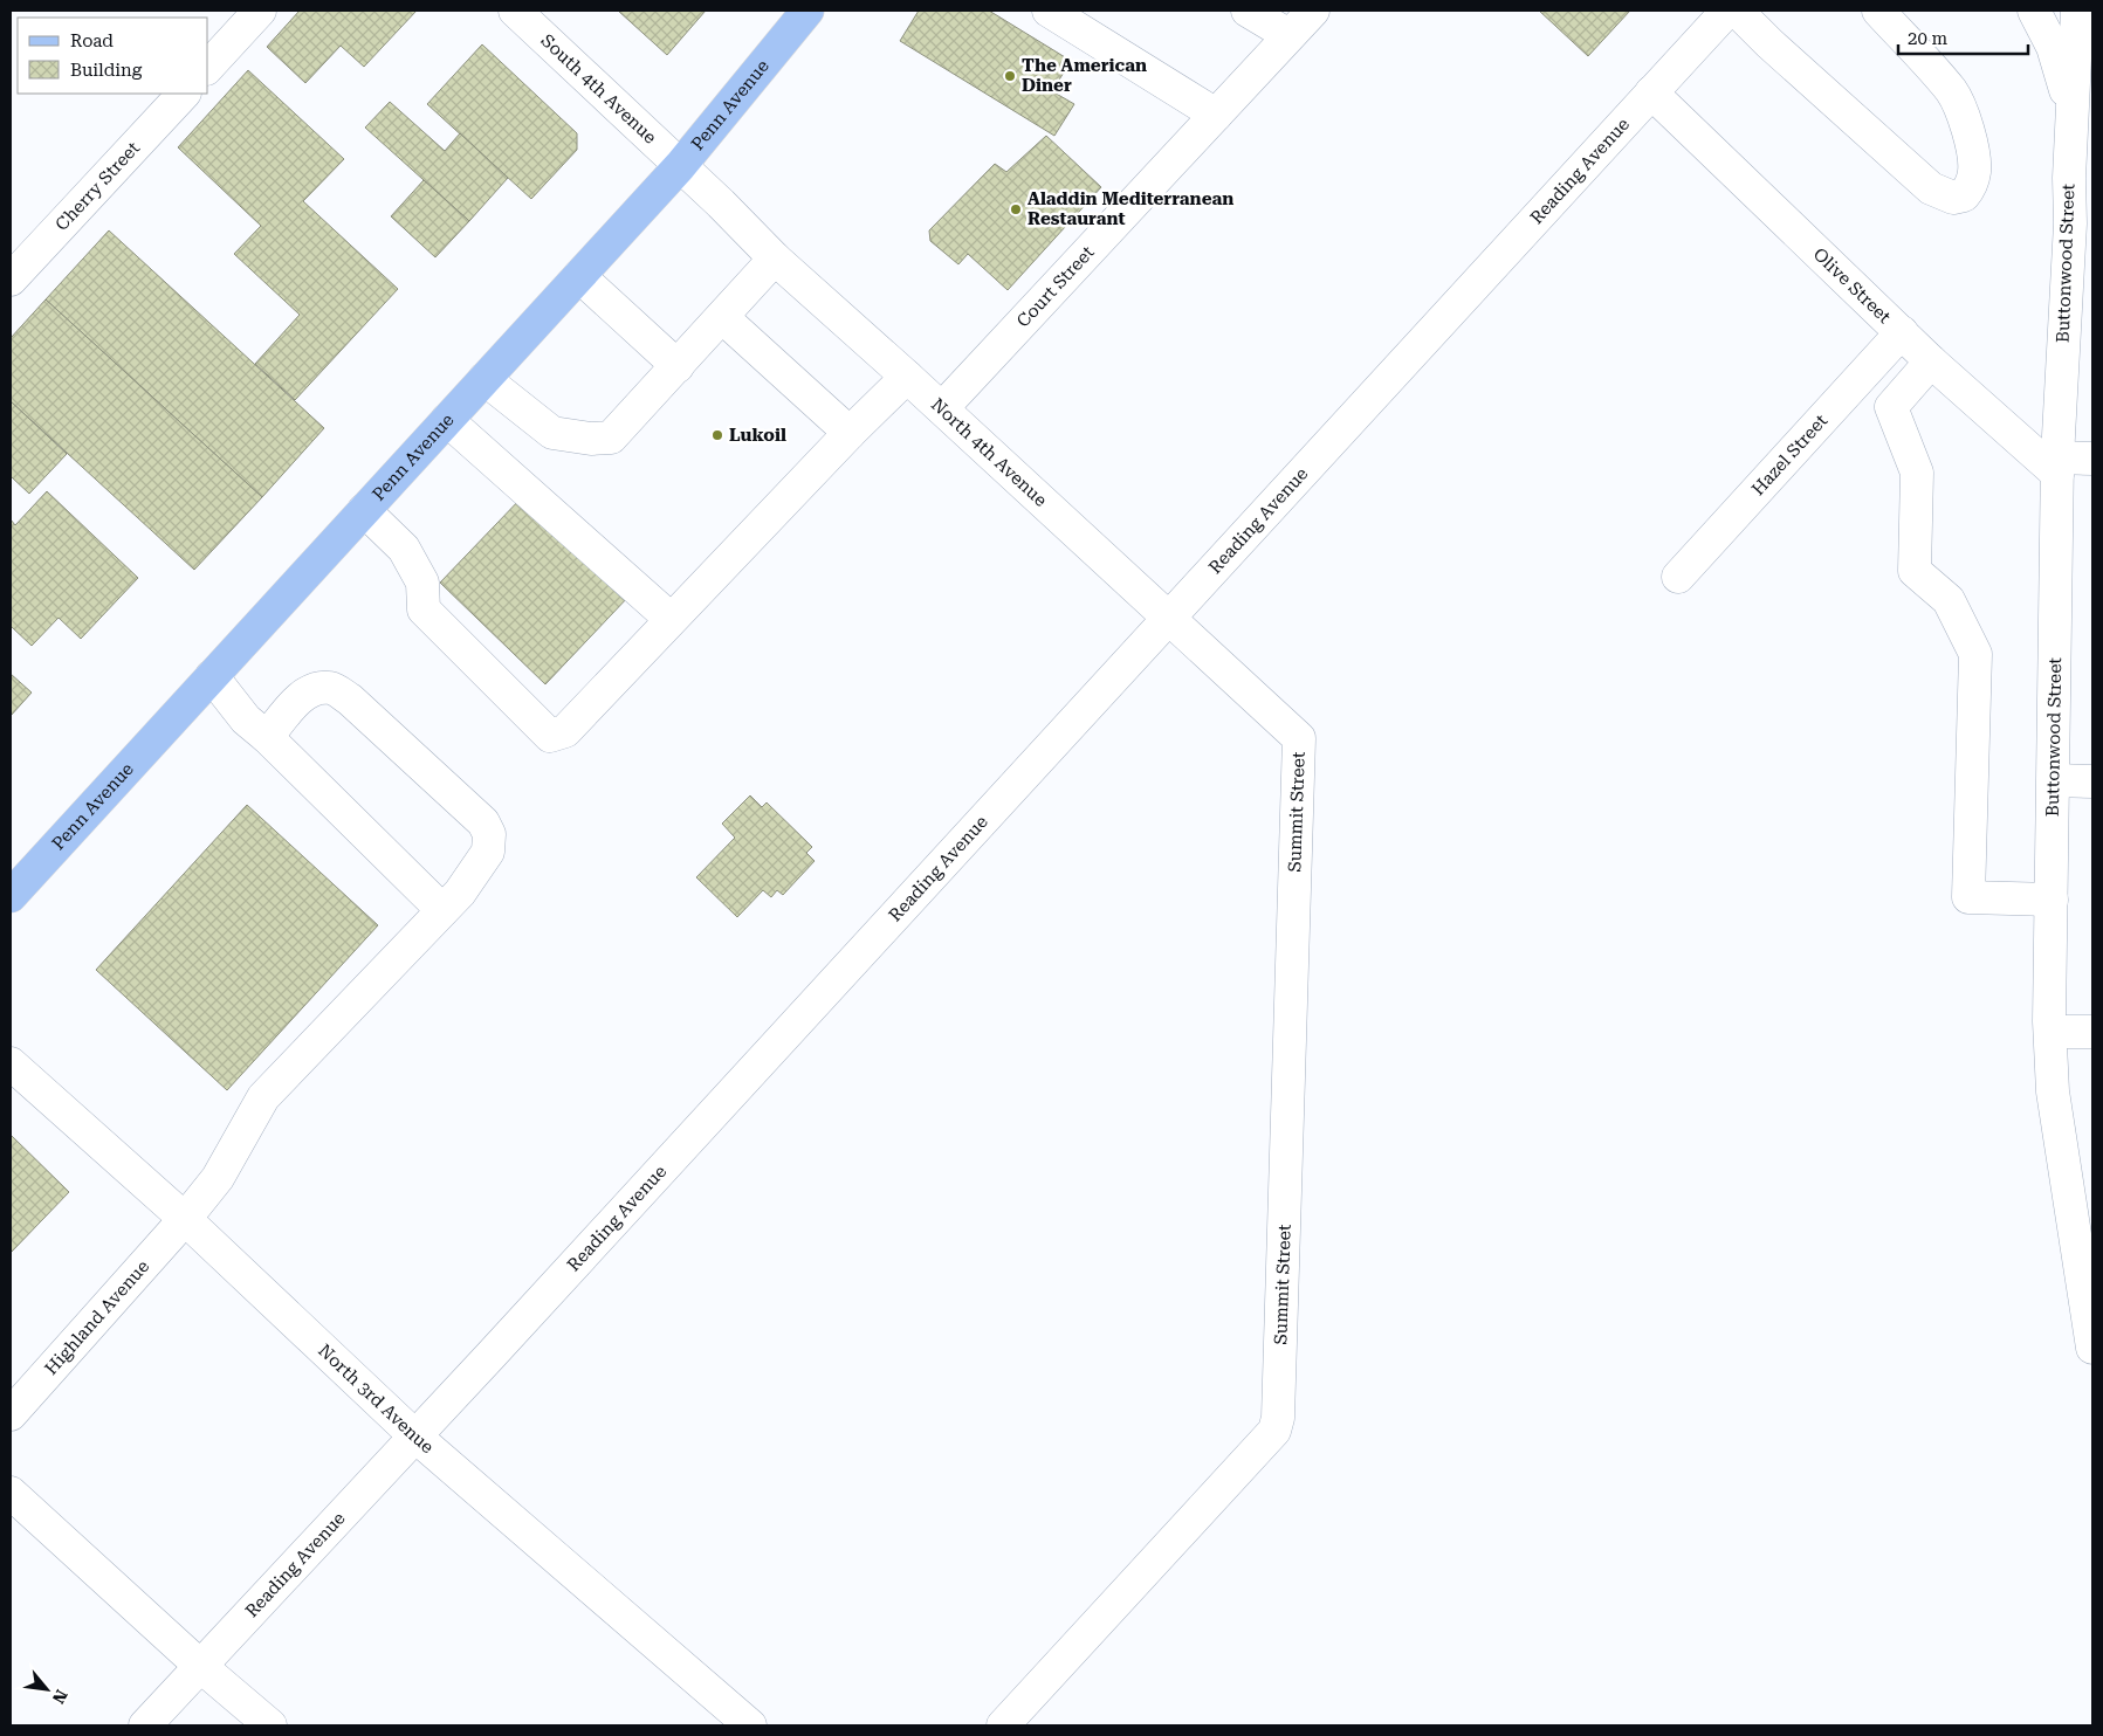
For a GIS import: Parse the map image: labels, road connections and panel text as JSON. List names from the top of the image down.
{
  "streets": {
    "main road": ["Penn Avenue"],
    "street": [
      "South 4th Avenue",
      "Reading Avenue",
      "Cherry Street",
      "Buttonwood Street",
      "Olive Street",
      "Court Street",
      "North 4th Avenue",
      "Hazel Street",
      "Summit Street",
      "Highland Avenue",
      "North 3rd Avenue"
    ]
  },
  "crossings": [
    ["South 4th Avenue", "Penn Avenue"],
    ["South 4th Avenue", "North 4th Avenue"],
    ["Penn Avenue", "North 4th Avenue"],
    ["Reading Avenue", "Olive Street"],
    ["Reading Avenue", "North 4th Avenue"],
    ["Reading Avenue", "North 3rd Avenue"],
    ["Buttonwood Street", "Olive Street"],
    ["Olive Street", "Hazel Street"],
    ["Court Street", "North 4th Avenue"],
    ["North 4th Avenue", "Summit Street"],
    ["Highland Avenue", "North 3rd Avenue"]
  ],
  "places": ["The American Diner", "Aladdin Mediterranean Restaurant", "Lukoil"],
  "legend": ["Road", "Building"],
  "scale_bar": "20 m",
  "north": "bottom right"
}
